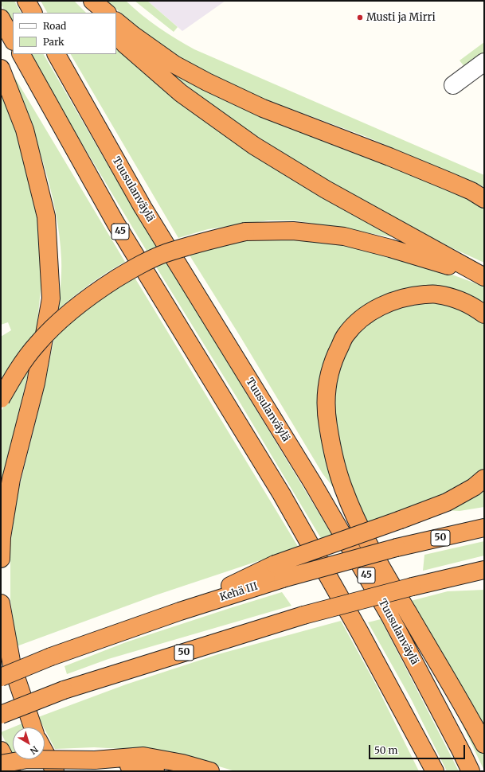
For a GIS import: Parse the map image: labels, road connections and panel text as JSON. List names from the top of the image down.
{
  "streets": {
    "highway": [
      "Tuusulanväylä",
      "45",
      "50",
      "Kehä III"
    ]
  },
  "places": ["Musti ja Mirri"],
  "legend": ["Road", "Park"],
  "scale_bar": "50 m",
  "north": "bottom right"
}
